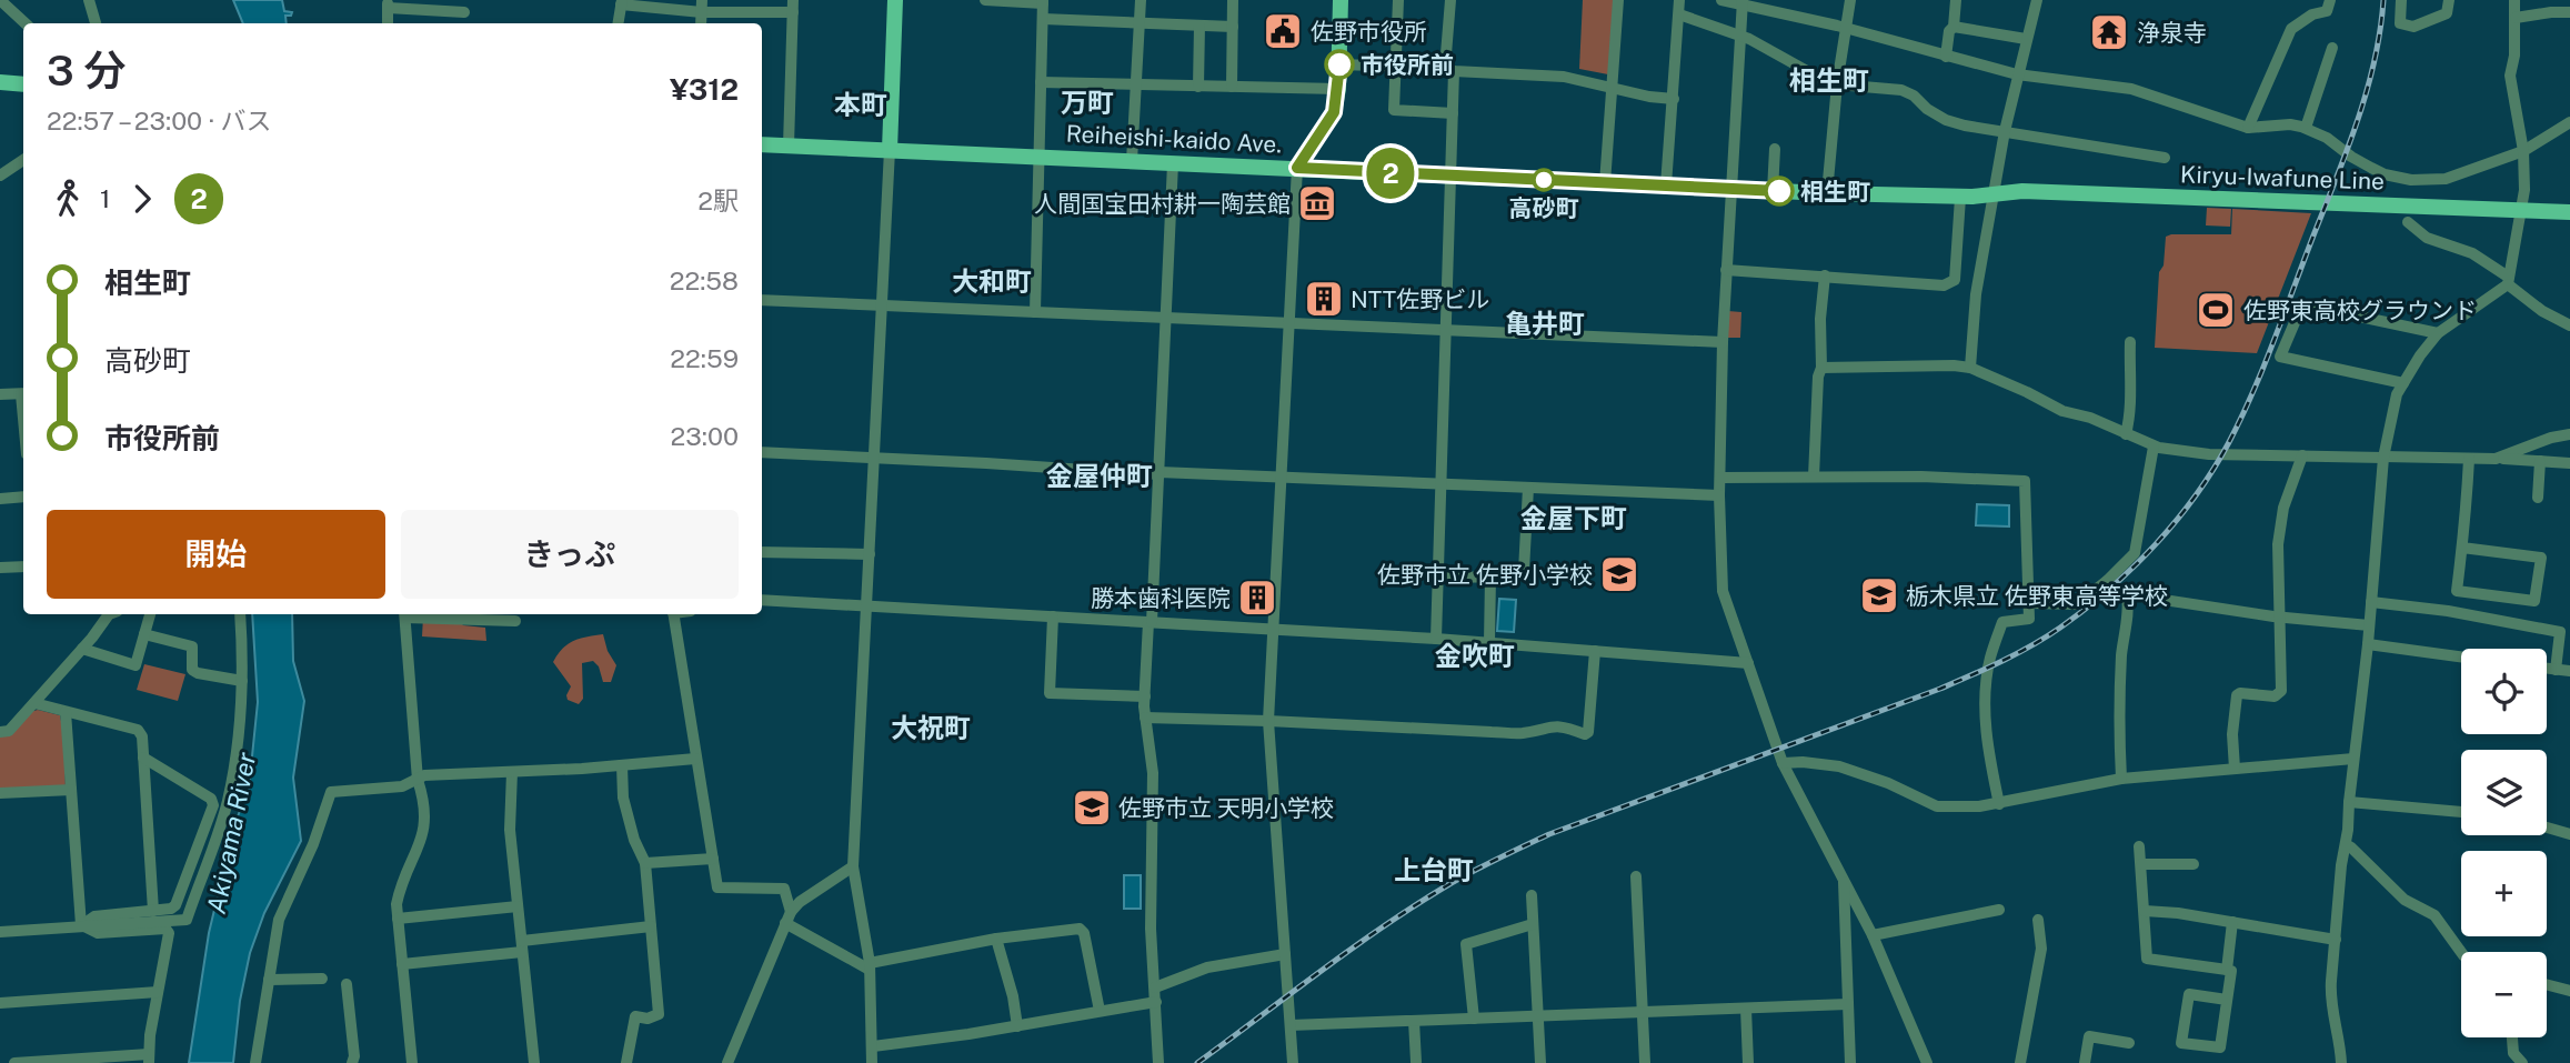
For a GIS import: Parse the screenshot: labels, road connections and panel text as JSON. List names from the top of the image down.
{
  "streets": {
    "main road": ["Reiheishi-kaido Ave.", "Kiryu-Iwafune Line"]
  },
  "crossings": [
    ["Reiheishi-kaido Ave.", "Kiryu-Iwafune Line"]
  ],
  "districts": [
    "相生町",
    "万町",
    "本町",
    "大和町",
    "亀井町",
    "金屋仲町",
    "金屋下町",
    "金吹町",
    "大祝町",
    "上台町"
  ],
  "water": ["Akiyama River"],
  "places": {
    "public building": ["佐野市役所"],
    "temple": ["浄泉寺"],
    "other": ["市役所前", "高砂町", "相生町"],
    "museum": ["人間国宝田村耕一陶芸館"],
    "building": ["NTT佐野ビル", "勝本歯科医院"],
    "sports": ["佐野東高校グラウンド"],
    "school or university": ["佐野市立 佐野小学校", "栃木県立 佐野東高等学校", "佐野市立 天明小学校"]
  },
  "lines": ["bus line 2"],
  "page": {
    "on_map": "2",
    "heading": ["3 分", "22:57 – 23:00 · バス", "¥312"],
    "legs": ["1", "2", "2駅"],
    "list": [
      {
        "name": "相生町",
        "value": "22:58"
      },
      {
        "name": "高砂町",
        "value": "22:59"
      },
      {
        "name": "市役所前",
        "value": "23:00"
      }
    ],
    "buttons": ["開始", "きっぷ"],
    "map_buttons": ["+", "−"]
  }
}
